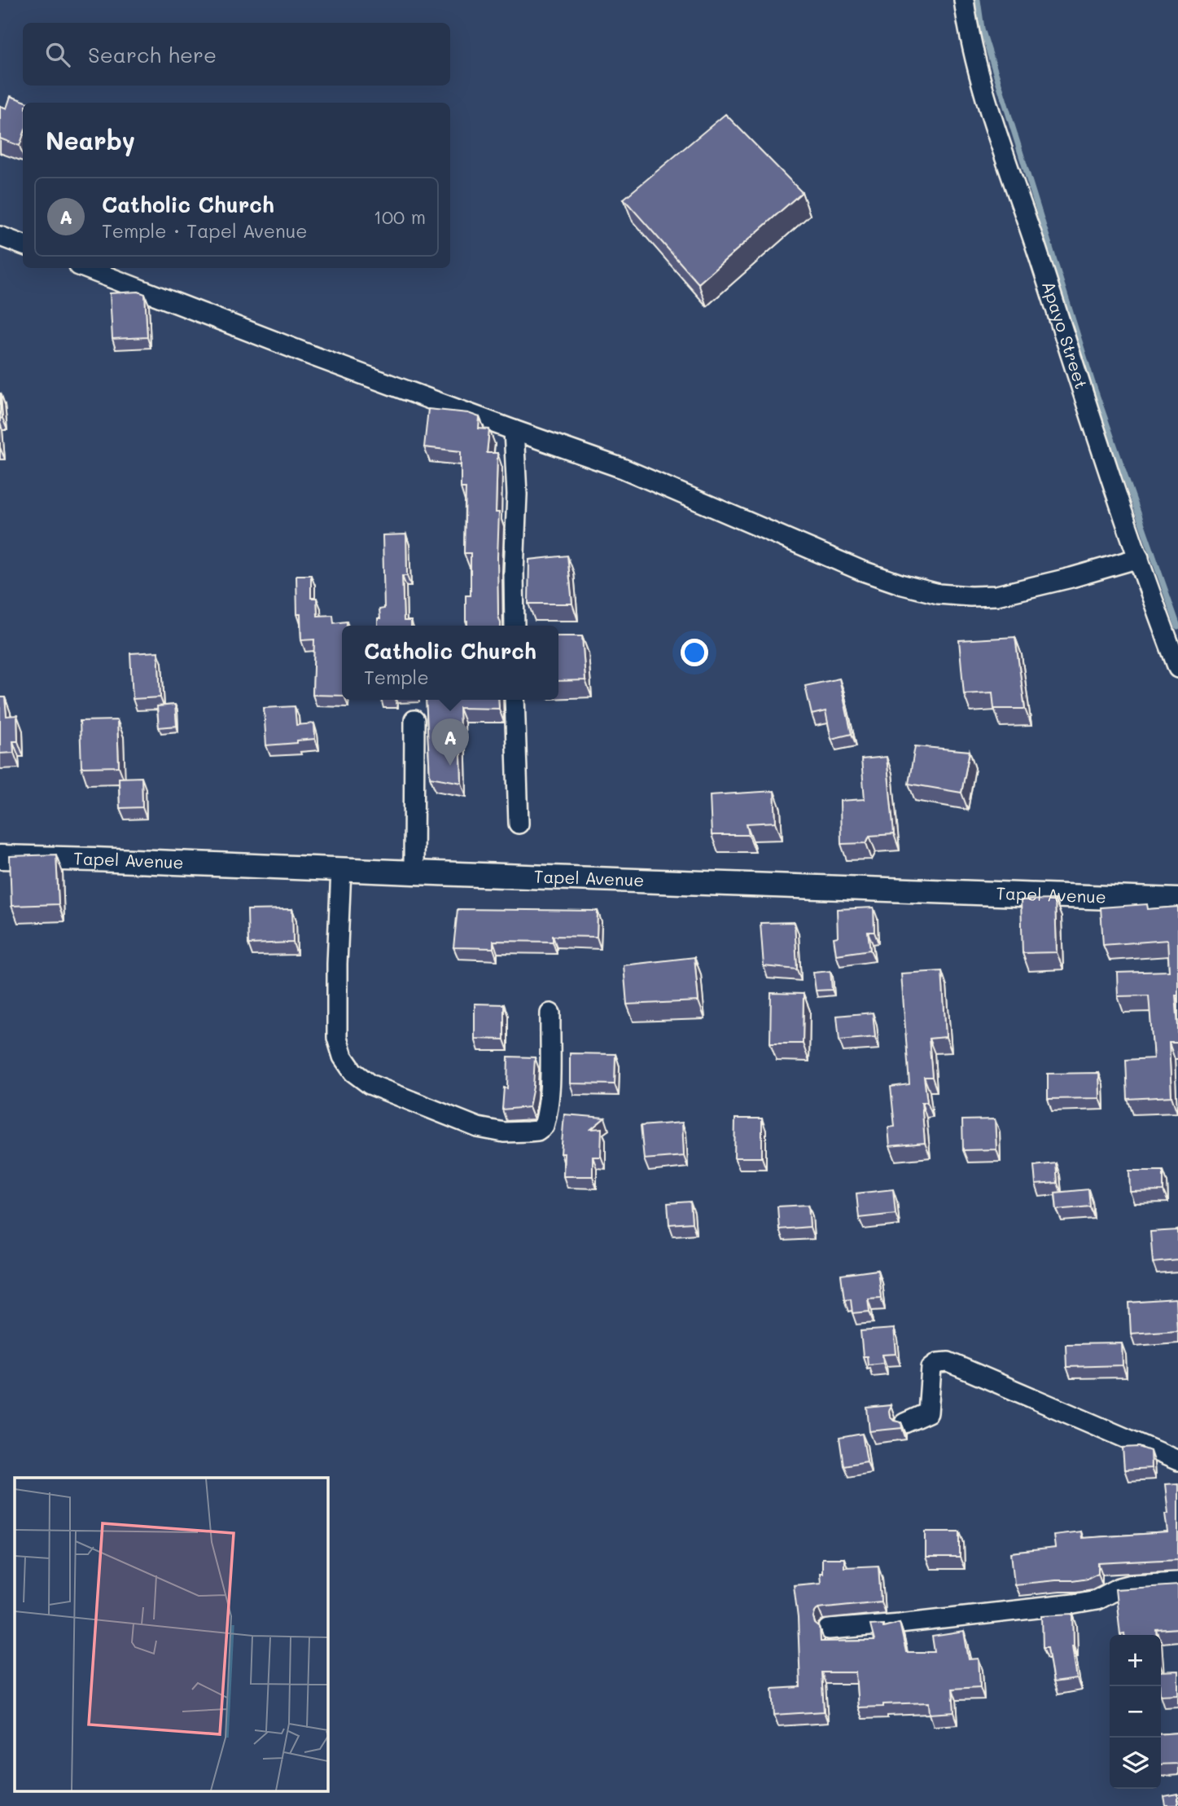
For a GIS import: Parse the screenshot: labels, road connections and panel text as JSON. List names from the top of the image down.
{
  "streets": {
    "street": ["Apayo Street", "Tapel Avenue"]
  },
  "page": {
    "search": "Search here",
    "heading": "Nearby",
    "list": [
      {
        "mark": "A",
        "name": "Catholic Church",
        "note": "Temple · Tapel Avenue",
        "value": "100 m"
      }
    ],
    "popup": ["Catholic Church", "Temple"],
    "pins": "A",
    "map_buttons": ["+", "−"]
  }
}
